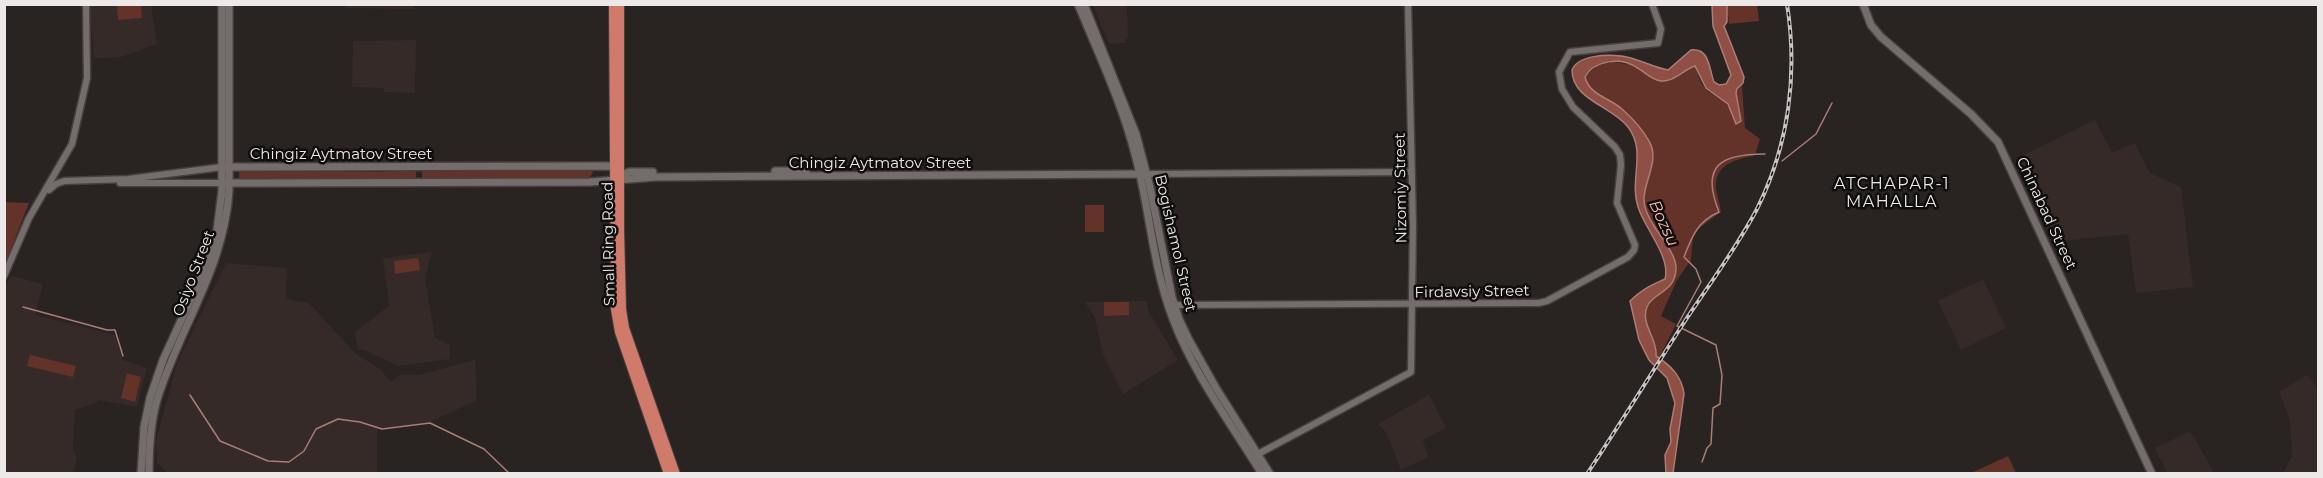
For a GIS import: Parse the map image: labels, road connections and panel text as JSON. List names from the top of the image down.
{
  "streets": {
    "highway": ["Small Ring Road"],
    "main road": [
      "Chingiz Aytmatov Street",
      "Chinabad Street",
      "Bogishamol Street",
      "Osiyo Street"
    ],
    "street": ["Nizomiy Street", "Firdavsiy Street"]
  },
  "crossings": [
    ["Chingiz Aytmatov Street", "Nizomiy Street"],
    ["Chingiz Aytmatov Street", "Bogishamol Street"],
    ["Chingiz Aytmatov Street", "Small Ring Road"],
    ["Chingiz Aytmatov Street", "Osiyo Street"],
    ["Nizomiy Street", "Bogishamol Street"],
    ["Nizomiy Street", "Firdavsiy Street"],
    ["Bogishamol Street", "Firdavsiy Street"]
  ],
  "districts": ["ATCHAPAR-1 MAHALLA"],
  "water": ["Bozsu"]
}
